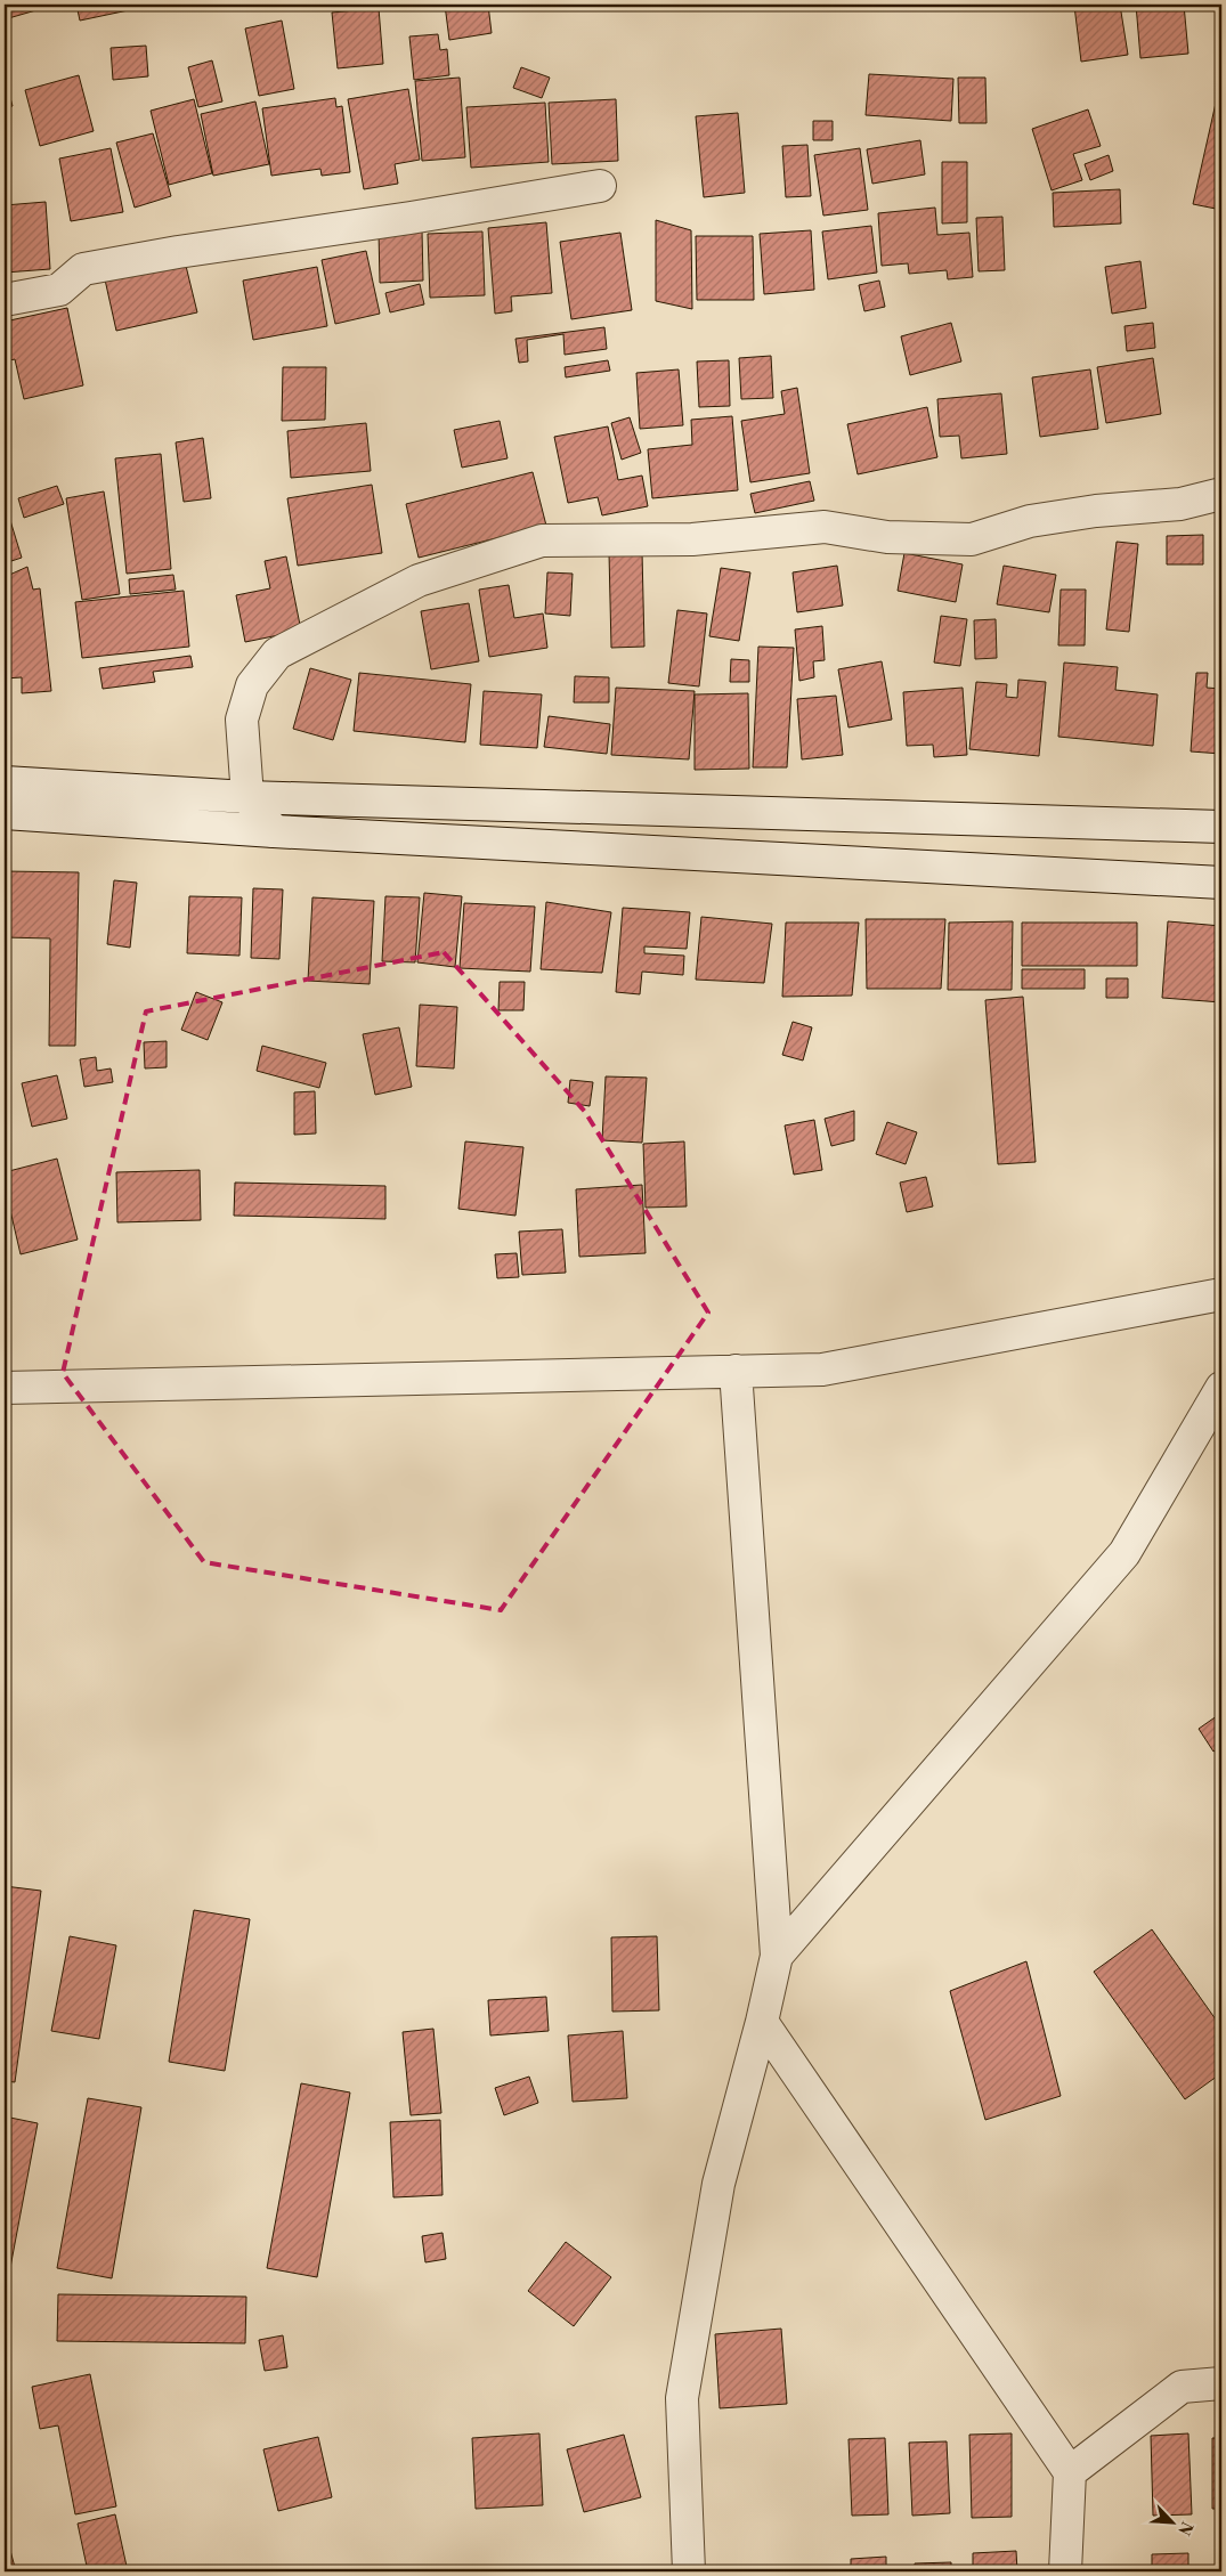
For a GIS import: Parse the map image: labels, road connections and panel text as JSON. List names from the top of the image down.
{
  "north": "bottom right"
}
